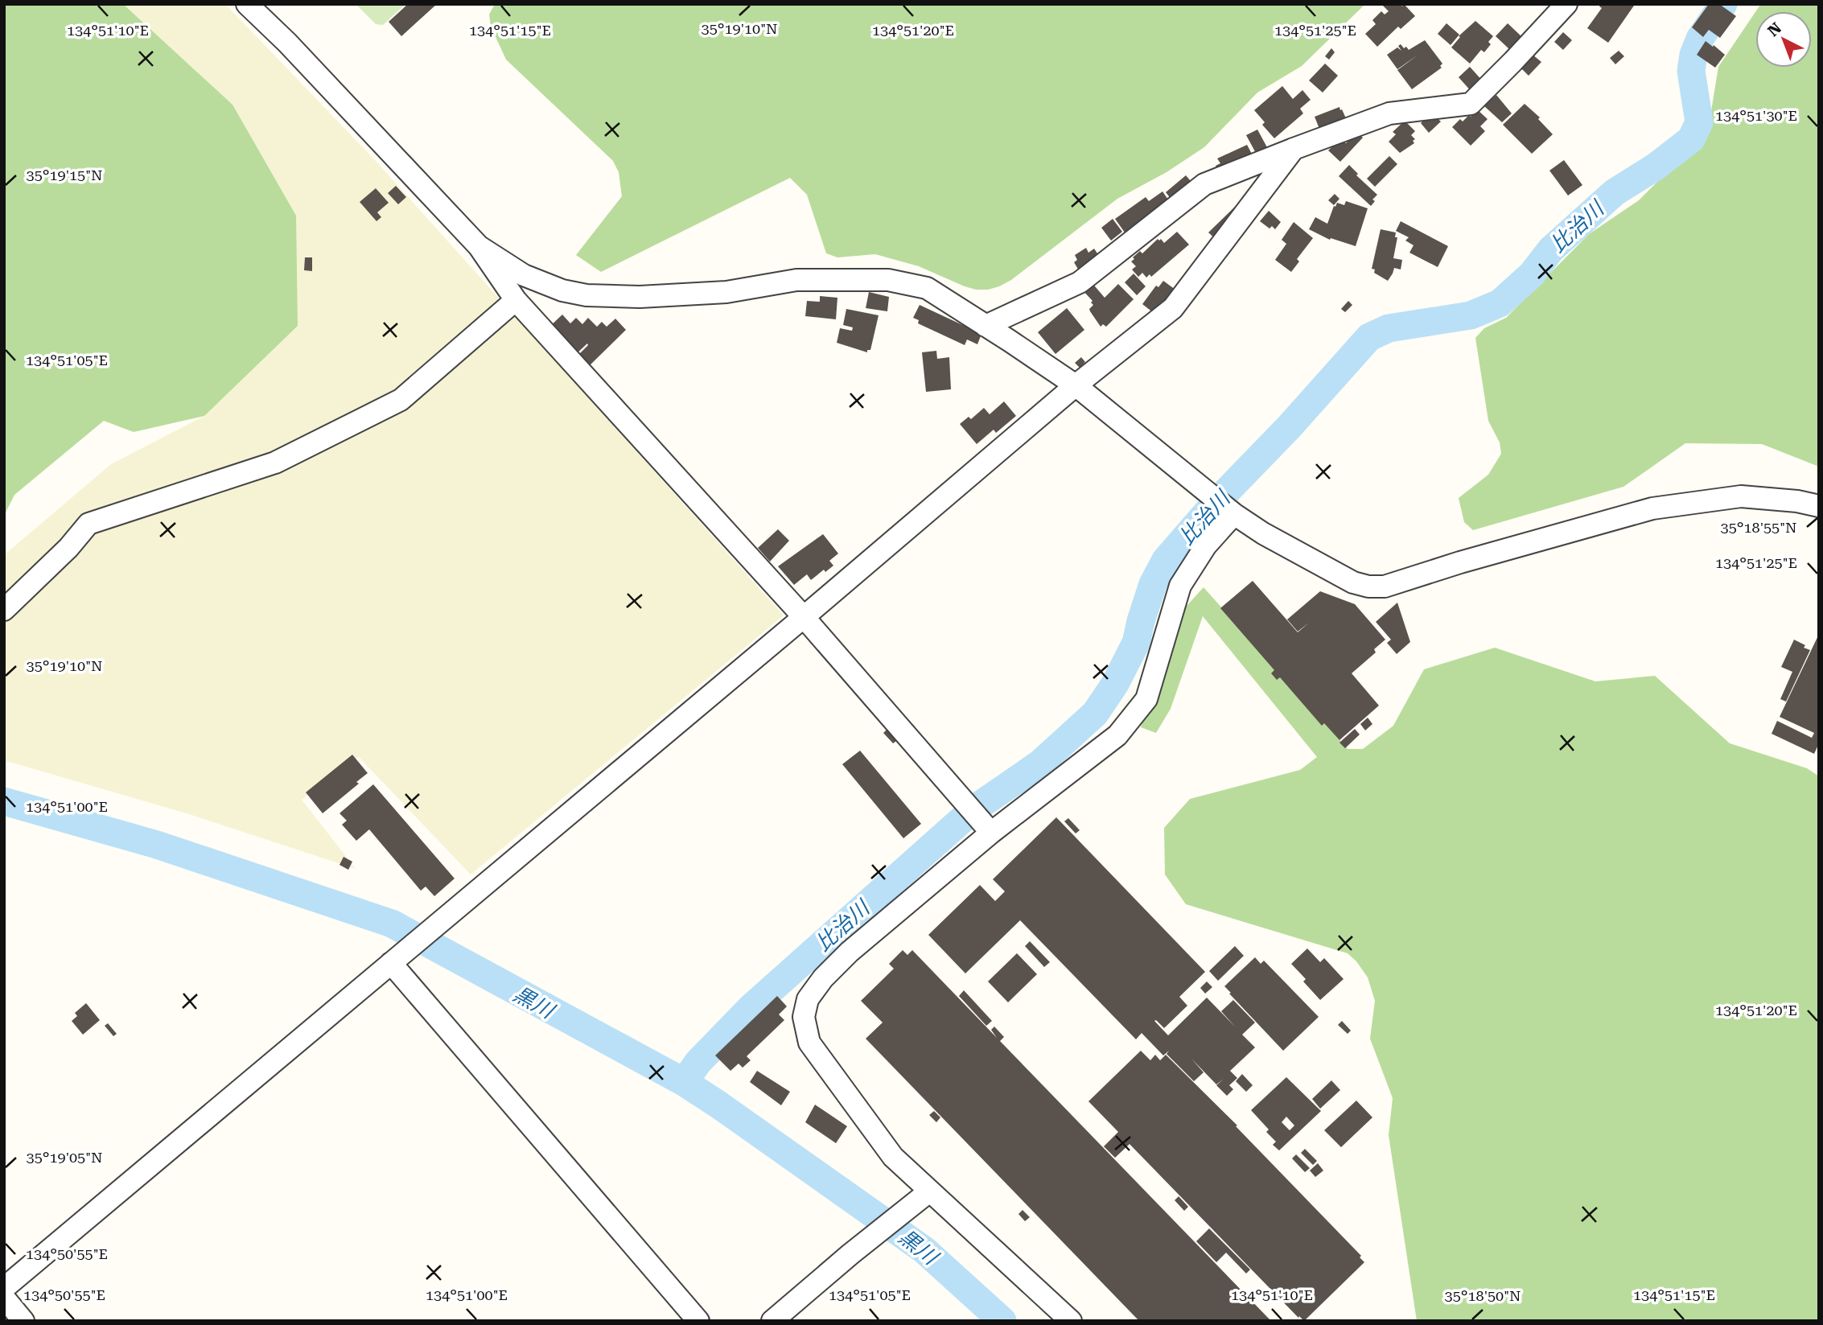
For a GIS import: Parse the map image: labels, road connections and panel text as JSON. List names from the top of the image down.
{
  "water": ["比治川", "黒川"],
  "north": "top left",
  "coordinates": [
    "35°19'10\"N",
    "134°51'15\"E",
    "134°51'20\"E",
    "134°51'25\"E",
    "134°51'10\"E",
    "134°51'30\"E",
    "35°19'15\"N",
    "134°51'05\"E",
    "35°18'55\"N",
    "134°51'00\"E",
    "35°19'05\"N",
    "134°50'55\"E",
    "35°18'50\"N"
  ]
}
